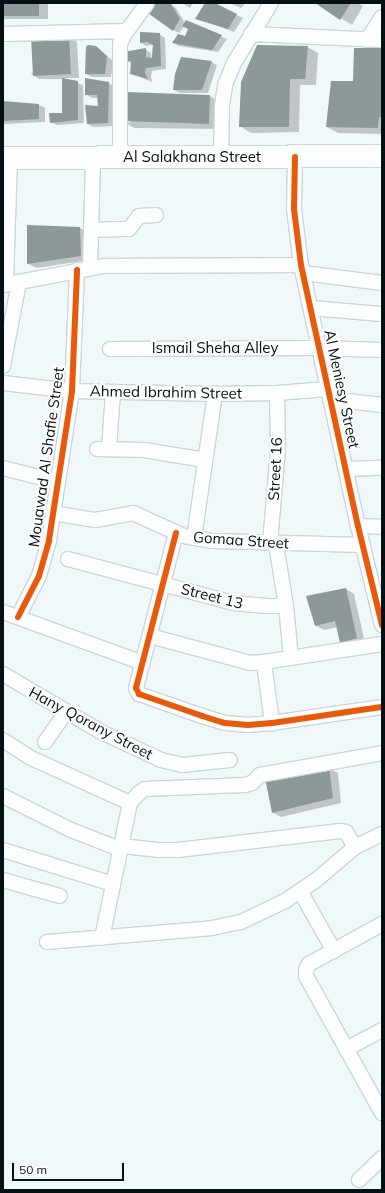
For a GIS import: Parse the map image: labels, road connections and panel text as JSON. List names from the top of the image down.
{
  "streets": {
    "main road": ["Al Salakhana Street"],
    "street": [
      "Ismail Sheha Alley",
      "Al Meniesy Street",
      "Ahmed Ibrahim Street",
      "Mouawad Al Shafie Street",
      "Street 16",
      "Gomaa Street",
      "Street 13",
      "Hany Qorany Street"
    ]
  },
  "crossings": [
    ["Al Salakhana Street", "Al Meniesy Street"],
    ["Al Salakhana Street", "Mouawad Al Shafie Street"],
    ["Ismail Sheha Alley", "Al Meniesy Street"],
    ["Al Meniesy Street", "Ahmed Ibrahim Street"],
    ["Al Meniesy Street", "Gomaa Street"],
    ["Ahmed Ibrahim Street", "Mouawad Al Shafie Street"],
    ["Ahmed Ibrahim Street", "Street 16"],
    ["Mouawad Al Shafie Street", "Gomaa Street"],
    ["Street 16", "Gomaa Street"],
    ["Street 16", "Street 13"]
  ],
  "scale_bar": "50 m"
}
